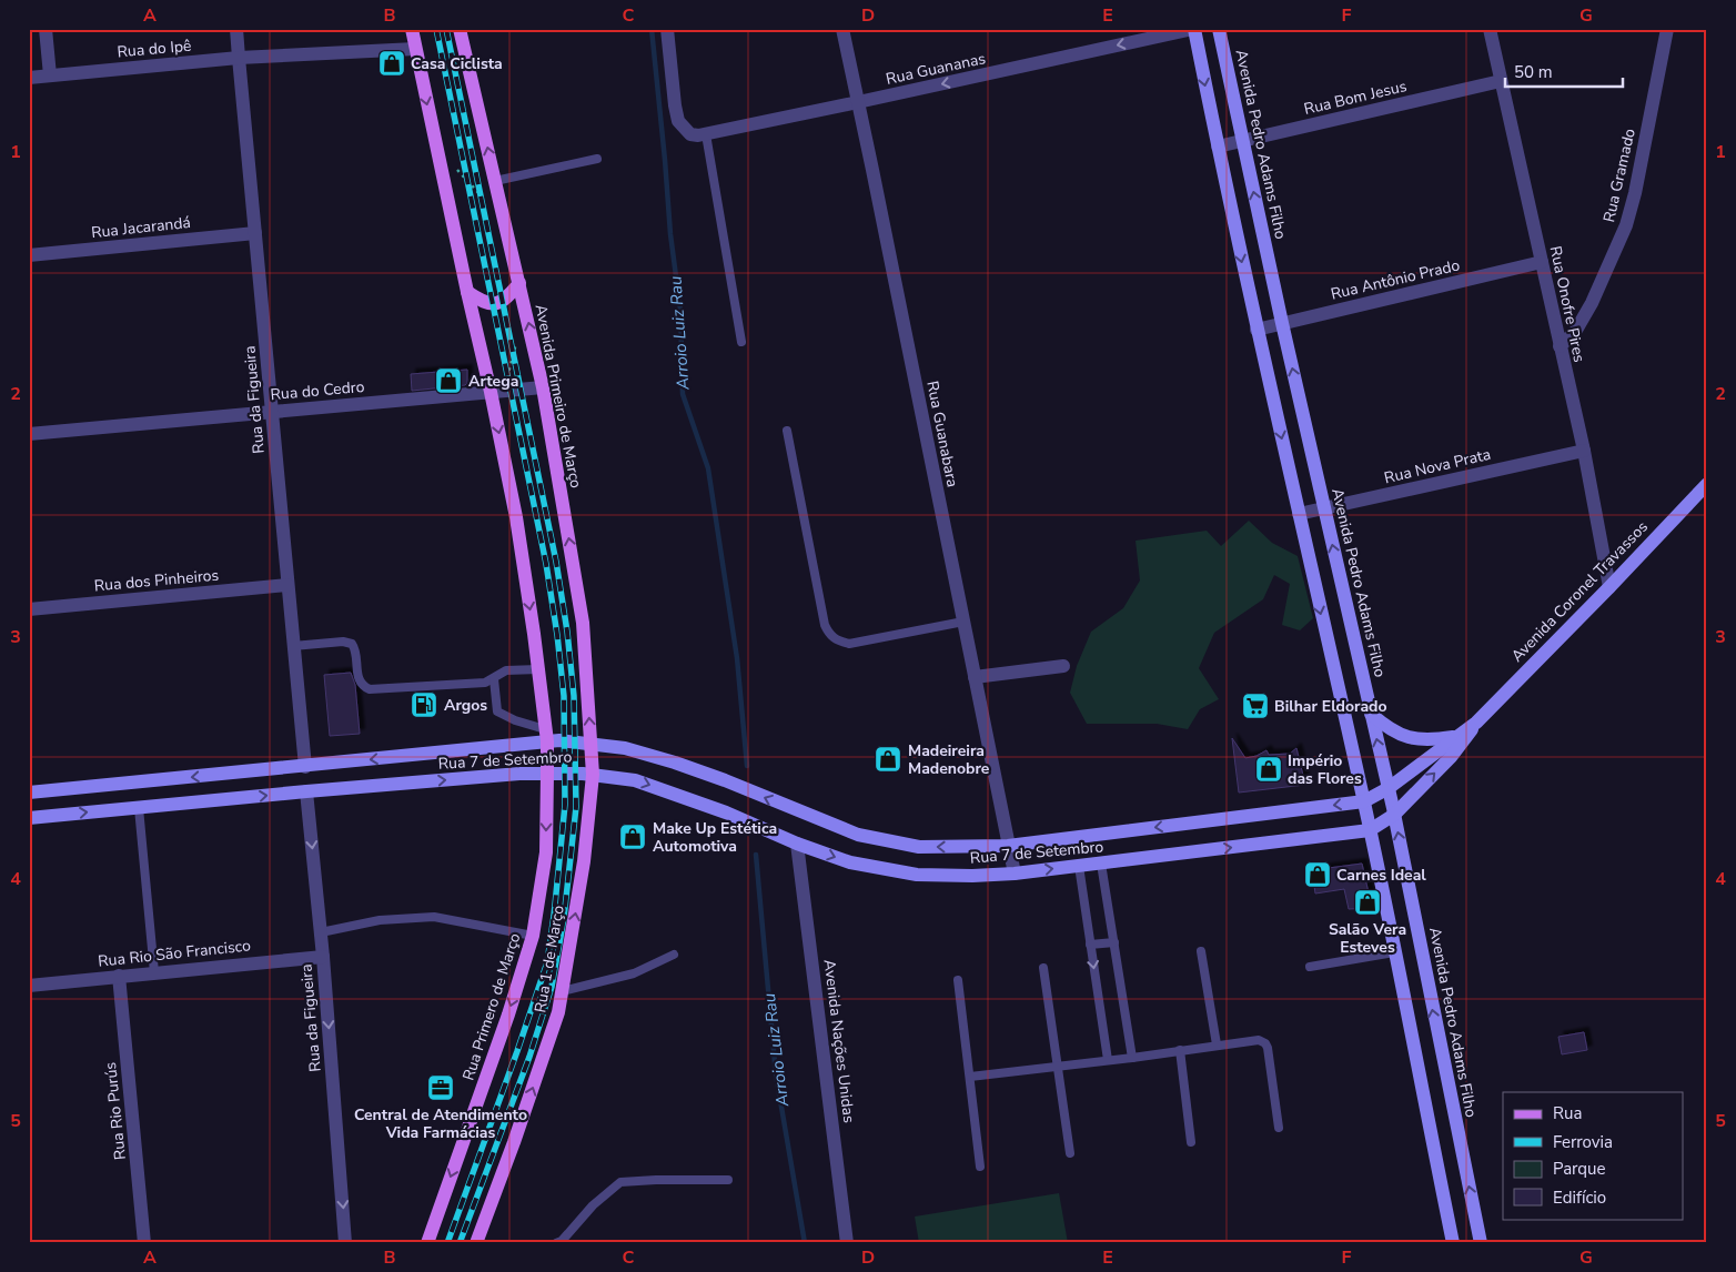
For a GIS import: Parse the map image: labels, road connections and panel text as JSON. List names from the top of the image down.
{
  "streets": {
    "main road": [
      "Avenida Pedro Adams Filho",
      "Avenida Primeiro de Março",
      "Avenida Coronel Travassos",
      "Rua 7 de Setembro",
      "Rua 1 de Março",
      "Rua Primero de Março"
    ],
    "street": [
      "Rua do Ipê",
      "Rua Guananas",
      "Rua Bom Jesus",
      "Rua Gramado",
      "Rua Jacarandá",
      "Rua Antônio Prado",
      "Rua Onofre Pires",
      "Rua do Cedro",
      "Rua da Figueira",
      "Rua Guanabara",
      "Rua Nova Prata",
      "Rua dos Pinheiros",
      "Rua Rio São Francisco",
      "Avenida Nações Unidas",
      "Rua Rio Purús"
    ]
  },
  "crossings": [
    ["Rua do Ipê", "Rua da Figueira"],
    ["Rua Guananas", "Rua Guanabara"],
    ["Rua Bom Jesus", "Avenida Pedro Adams Filho"],
    ["Rua Bom Jesus", "Rua Onofre Pires"],
    ["Avenida Pedro Adams Filho", "Rua Antônio Prado"],
    ["Avenida Pedro Adams Filho", "Rua Nova Prata"],
    ["Avenida Pedro Adams Filho", "Avenida Coronel Travassos"],
    ["Avenida Pedro Adams Filho", "Rua 7 de Setembro"],
    ["Rua Gramado", "Rua Onofre Pires"],
    ["Rua Jacarandá", "Rua da Figueira"],
    ["Rua Antônio Prado", "Rua Onofre Pires"],
    ["Rua Onofre Pires", "Rua Nova Prata"],
    ["Rua Onofre Pires", "Avenida Coronel Travassos"],
    ["Rua do Cedro", "Avenida Primeiro de Março"],
    ["Rua do Cedro", "Rua da Figueira"],
    ["Avenida Primeiro de Março", "Rua 7 de Setembro"],
    ["Avenida Primeiro de Março", "Rua 1 de Março"],
    ["Rua da Figueira", "Rua dos Pinheiros"],
    ["Rua da Figueira", "Rua 7 de Setembro"],
    ["Rua da Figueira", "Rua Rio São Francisco"],
    ["Rua Guanabara", "Rua 7 de Setembro"],
    ["Avenida Coronel Travassos", "Rua 7 de Setembro"],
    ["Rua 7 de Setembro", "Rua 1 de Março"],
    ["Rua 7 de Setembro", "Rua Primero de Março"],
    ["Rua 7 de Setembro", "Avenida Nações Unidas"],
    ["Rua Rio São Francisco", "Rua Rio Purús"]
  ],
  "one_way": [
    "Rua Guananas",
    "Rua da Figueira",
    "Rua 1 de Março",
    "Rua Primero de Março"
  ],
  "water": ["Arroio Luiz Rau"],
  "places": {
    "shop": [
      "Casa Ciclista",
      "Artega",
      "Madeireira Madenobre",
      "Império das Flores",
      "Make Up Estética Automotiva",
      "Carnes Ideal",
      "Salão Vera Esteves"
    ],
    "fuel station": ["Argos"],
    "supermarket": ["Bilhar Eldorado"],
    "office": ["Central de Atendimento Vida Farmácias"]
  },
  "legend": [
    "Rua",
    "Ferrovia",
    "Parque",
    "Edifício"
  ],
  "scale_bar": "50 m",
  "grid": {
    "columns": [
      "A",
      "B",
      "C",
      "D",
      "E",
      "F",
      "G"
    ],
    "rows": [
      "1",
      "2",
      "3",
      "4",
      "5"
    ]
  }
}
